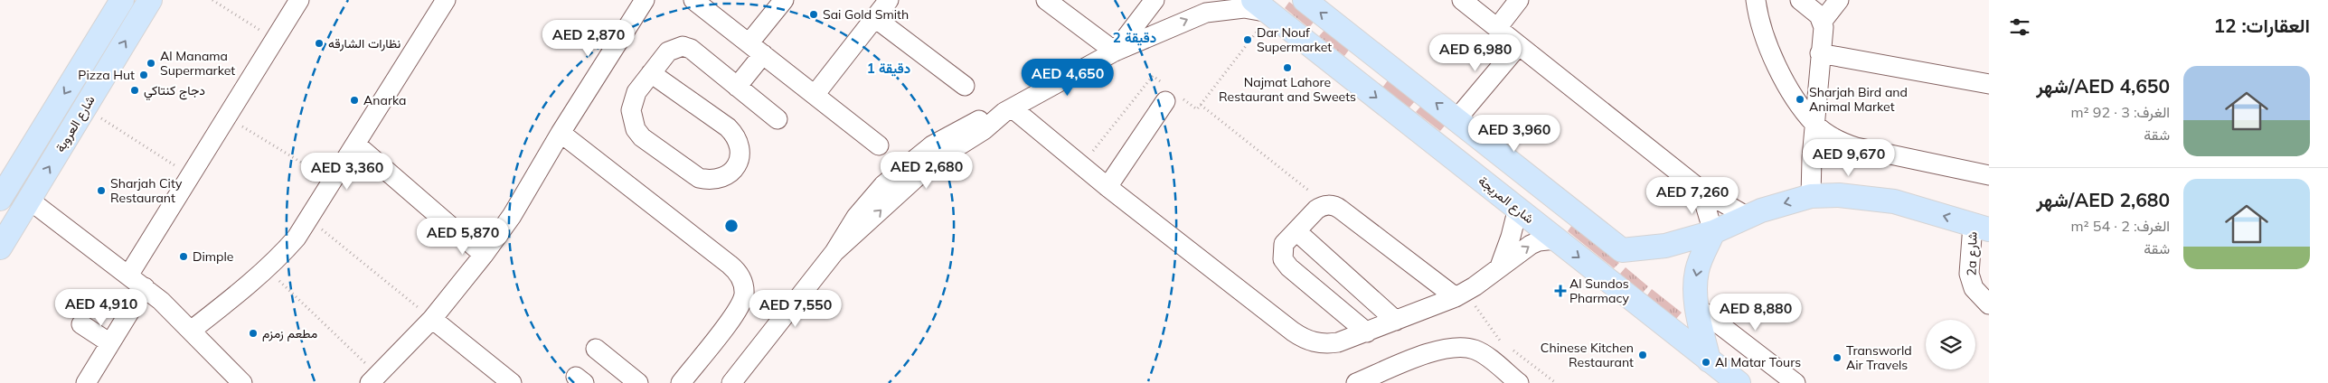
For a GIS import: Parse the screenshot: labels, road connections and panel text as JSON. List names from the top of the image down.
{
  "streets": {
    "main road": ["شارع العروبة", "شارع المريجة"],
    "street": ["2a شارع"]
  },
  "places": {
    "other": [
      "Sai Gold Smith",
      "Dar Nouf Supermarket",
      "نظارات الشارقه",
      "Al Manama Supermarket",
      "Najmat Lahore Restaurant and Sweets",
      "Pizza Hut",
      "دجاج كنتاكي",
      "Sharjah Bird and Animal Market",
      "Anarka",
      "Sharjah City Restaurant",
      "Dimple",
      "مطعم زمزم",
      "Chinese Kitchen Restaurant",
      "Transworld Air Travels",
      "Al Matar Tours"
    ],
    "health": ["Al Sundos Pharmacy"]
  },
  "page": {
    "heading": "العقارات: 12",
    "price": [
      "AED 2,870",
      "AED 6,980",
      "AED 4,650",
      "AED 3,960",
      "AED 9,670",
      "AED 2,680",
      "AED 3,360",
      "AED 7,260",
      "AED 5,870",
      "AED 4,910",
      "AED 7,550",
      "AED 8,880"
    ],
    "list": [
      {
        "name": "AED 4,650/شهر",
        "note": "الغرف: 3 · 92 m² · شقة"
      },
      {
        "name": "AED 2,680/شهر",
        "note": "الغرف: 2 · 54 m² · شقة"
      }
    ]
  },
  "rings": ["2 دقيقة", "1 دقيقة"]
}
